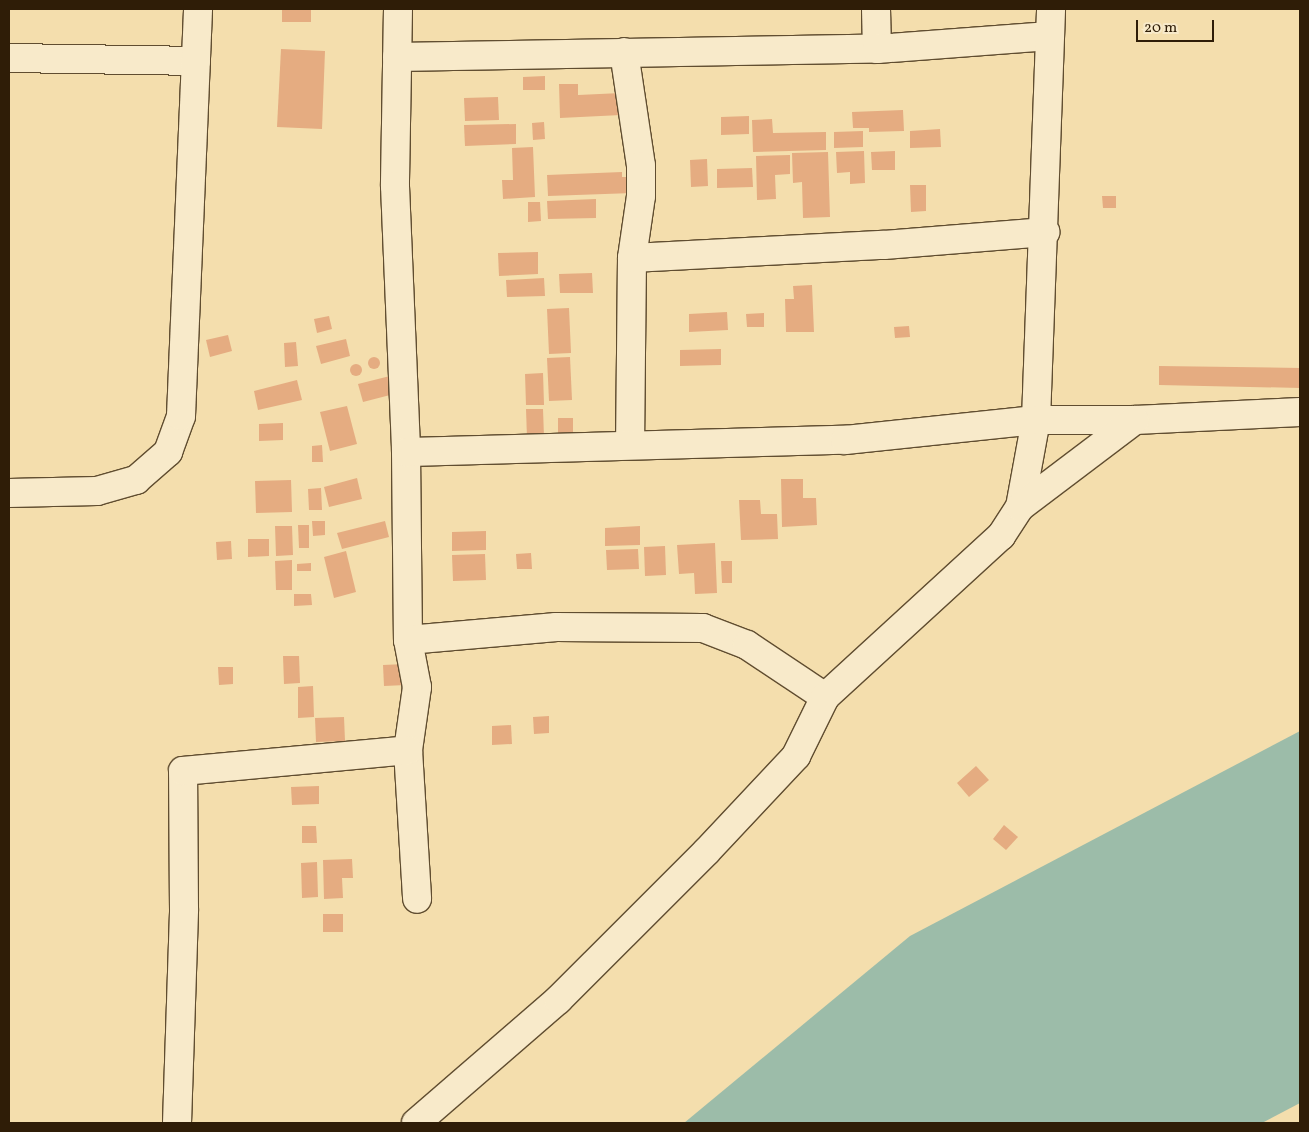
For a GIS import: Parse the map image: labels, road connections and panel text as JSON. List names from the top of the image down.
{
  "scale_bar": "20 m"
}
